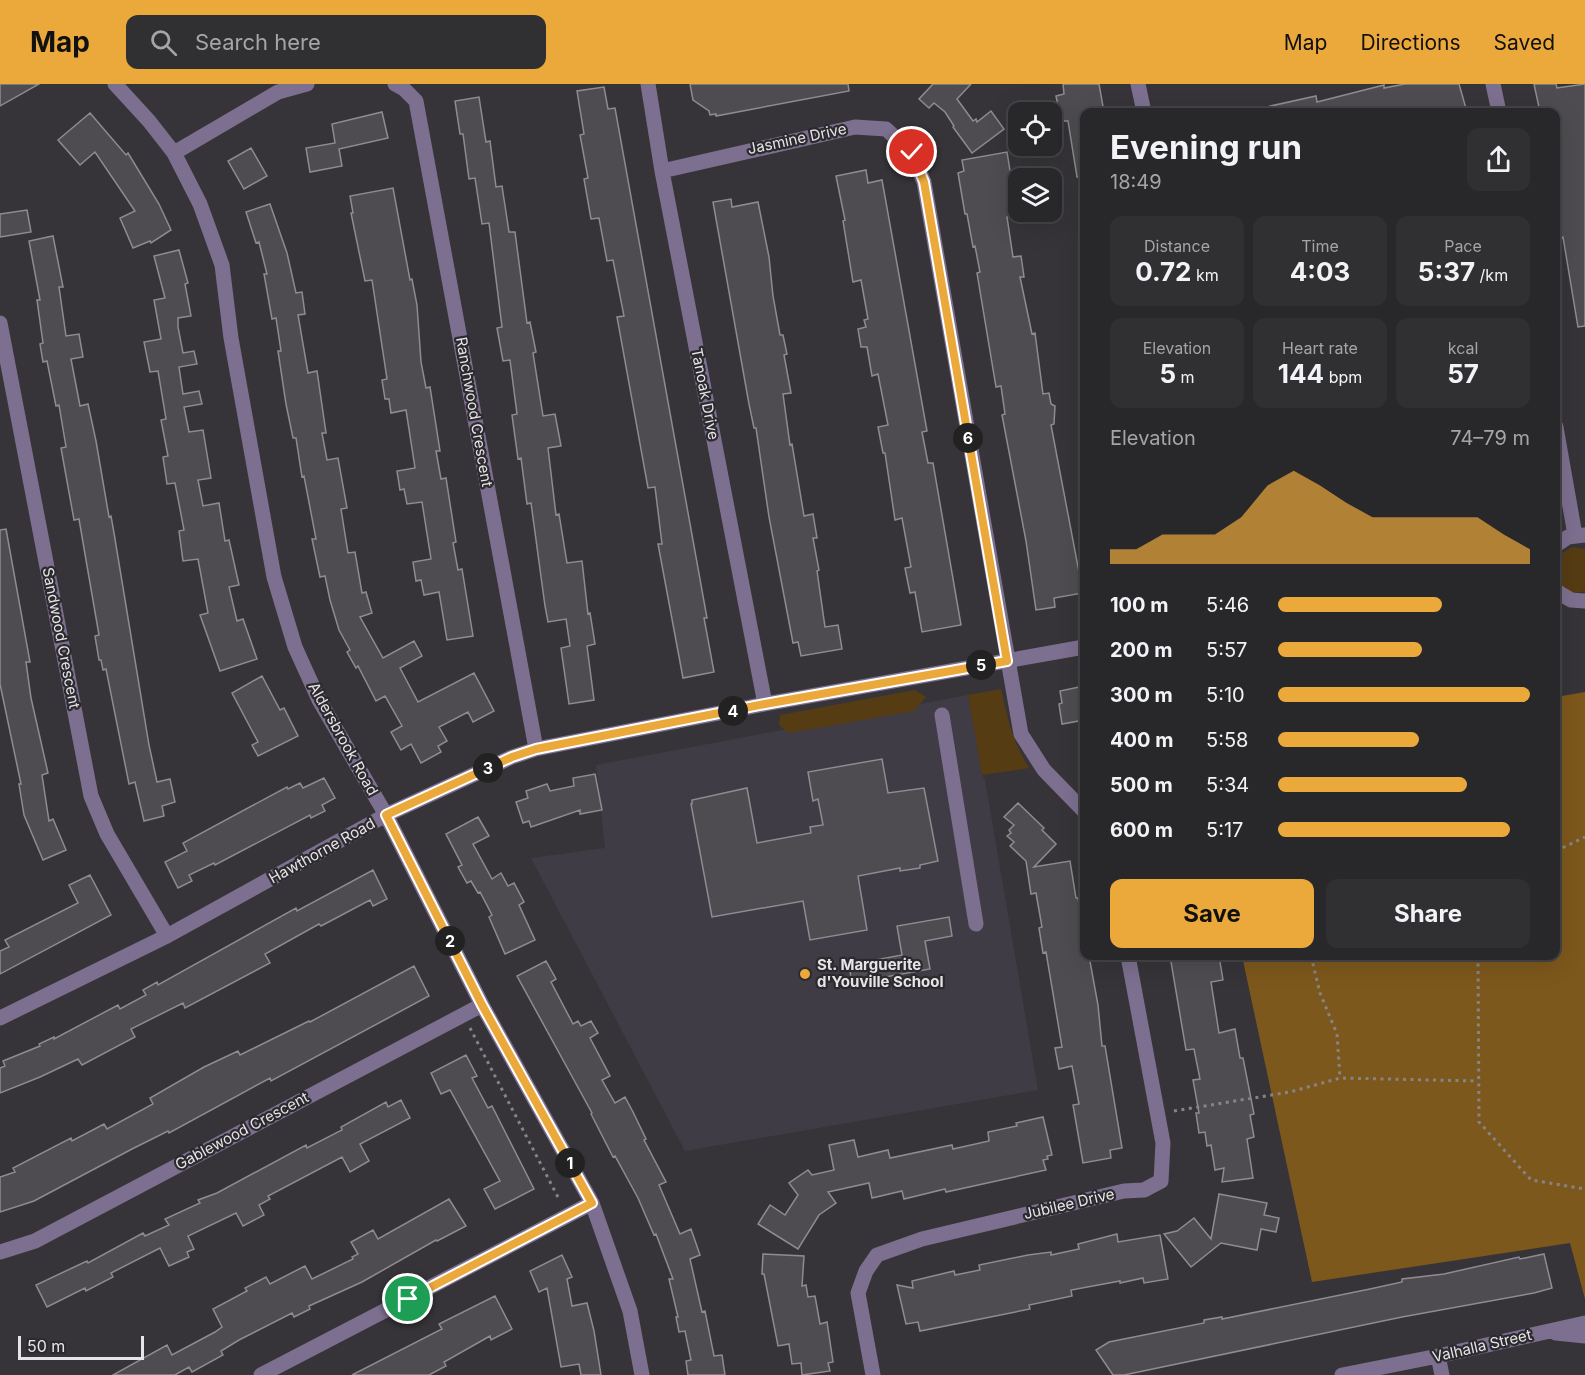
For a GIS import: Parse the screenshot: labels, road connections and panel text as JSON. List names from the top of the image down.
{
  "streets": {
    "street": [
      "Jasmine Drive",
      "Tanoak Drive",
      "Ranchwood Crescent",
      "Sandwood Crescent",
      "Aldersbrook Road",
      "Hawthorne Road",
      "Gablewood Crescent",
      "Jubilee Drive",
      "Valhalla Street"
    ]
  },
  "crossings": [
    ["Jasmine Drive", "Tanoak Drive"],
    ["Jasmine Drive", "Hawthorne Road"],
    ["Tanoak Drive", "Hawthorne Road"],
    ["Ranchwood Crescent", "Hawthorne Road"],
    ["Sandwood Crescent", "Hawthorne Road"],
    ["Aldersbrook Road", "Hawthorne Road"],
    ["Aldersbrook Road", "Gablewood Crescent"]
  ],
  "places": ["St. Marguerite d'Youville School"],
  "scale_bar": "50 m",
  "page": {
    "header": "Map",
    "search": "Search here",
    "nav": ["Map", "Directions", "Saved"],
    "heading": ["Evening run", "18:49"],
    "stats": [
      ["Distance", "0.72 km"],
      ["Time", "4:03"],
      ["Pace", "5:37 /km"],
      ["Elevation", "5 m"],
      ["Heart rate", "144 bpm"],
      ["kcal", "57"]
    ],
    "chart": ["Elevation", "74–79 m"],
    "pins": [
      "6",
      "5",
      "4",
      "3",
      "2",
      "1"
    ],
    "list": [
      {
        "name": "100 m",
        "note": "5:46"
      },
      {
        "name": "200 m",
        "note": "5:57"
      },
      {
        "name": "300 m",
        "note": "5:10"
      },
      {
        "name": "400 m",
        "note": "5:58"
      },
      {
        "name": "500 m",
        "note": "5:34"
      },
      {
        "name": "600 m",
        "note": "5:17"
      }
    ],
    "buttons": ["Save", "Share"],
    "scale": "50 m"
  }
}
